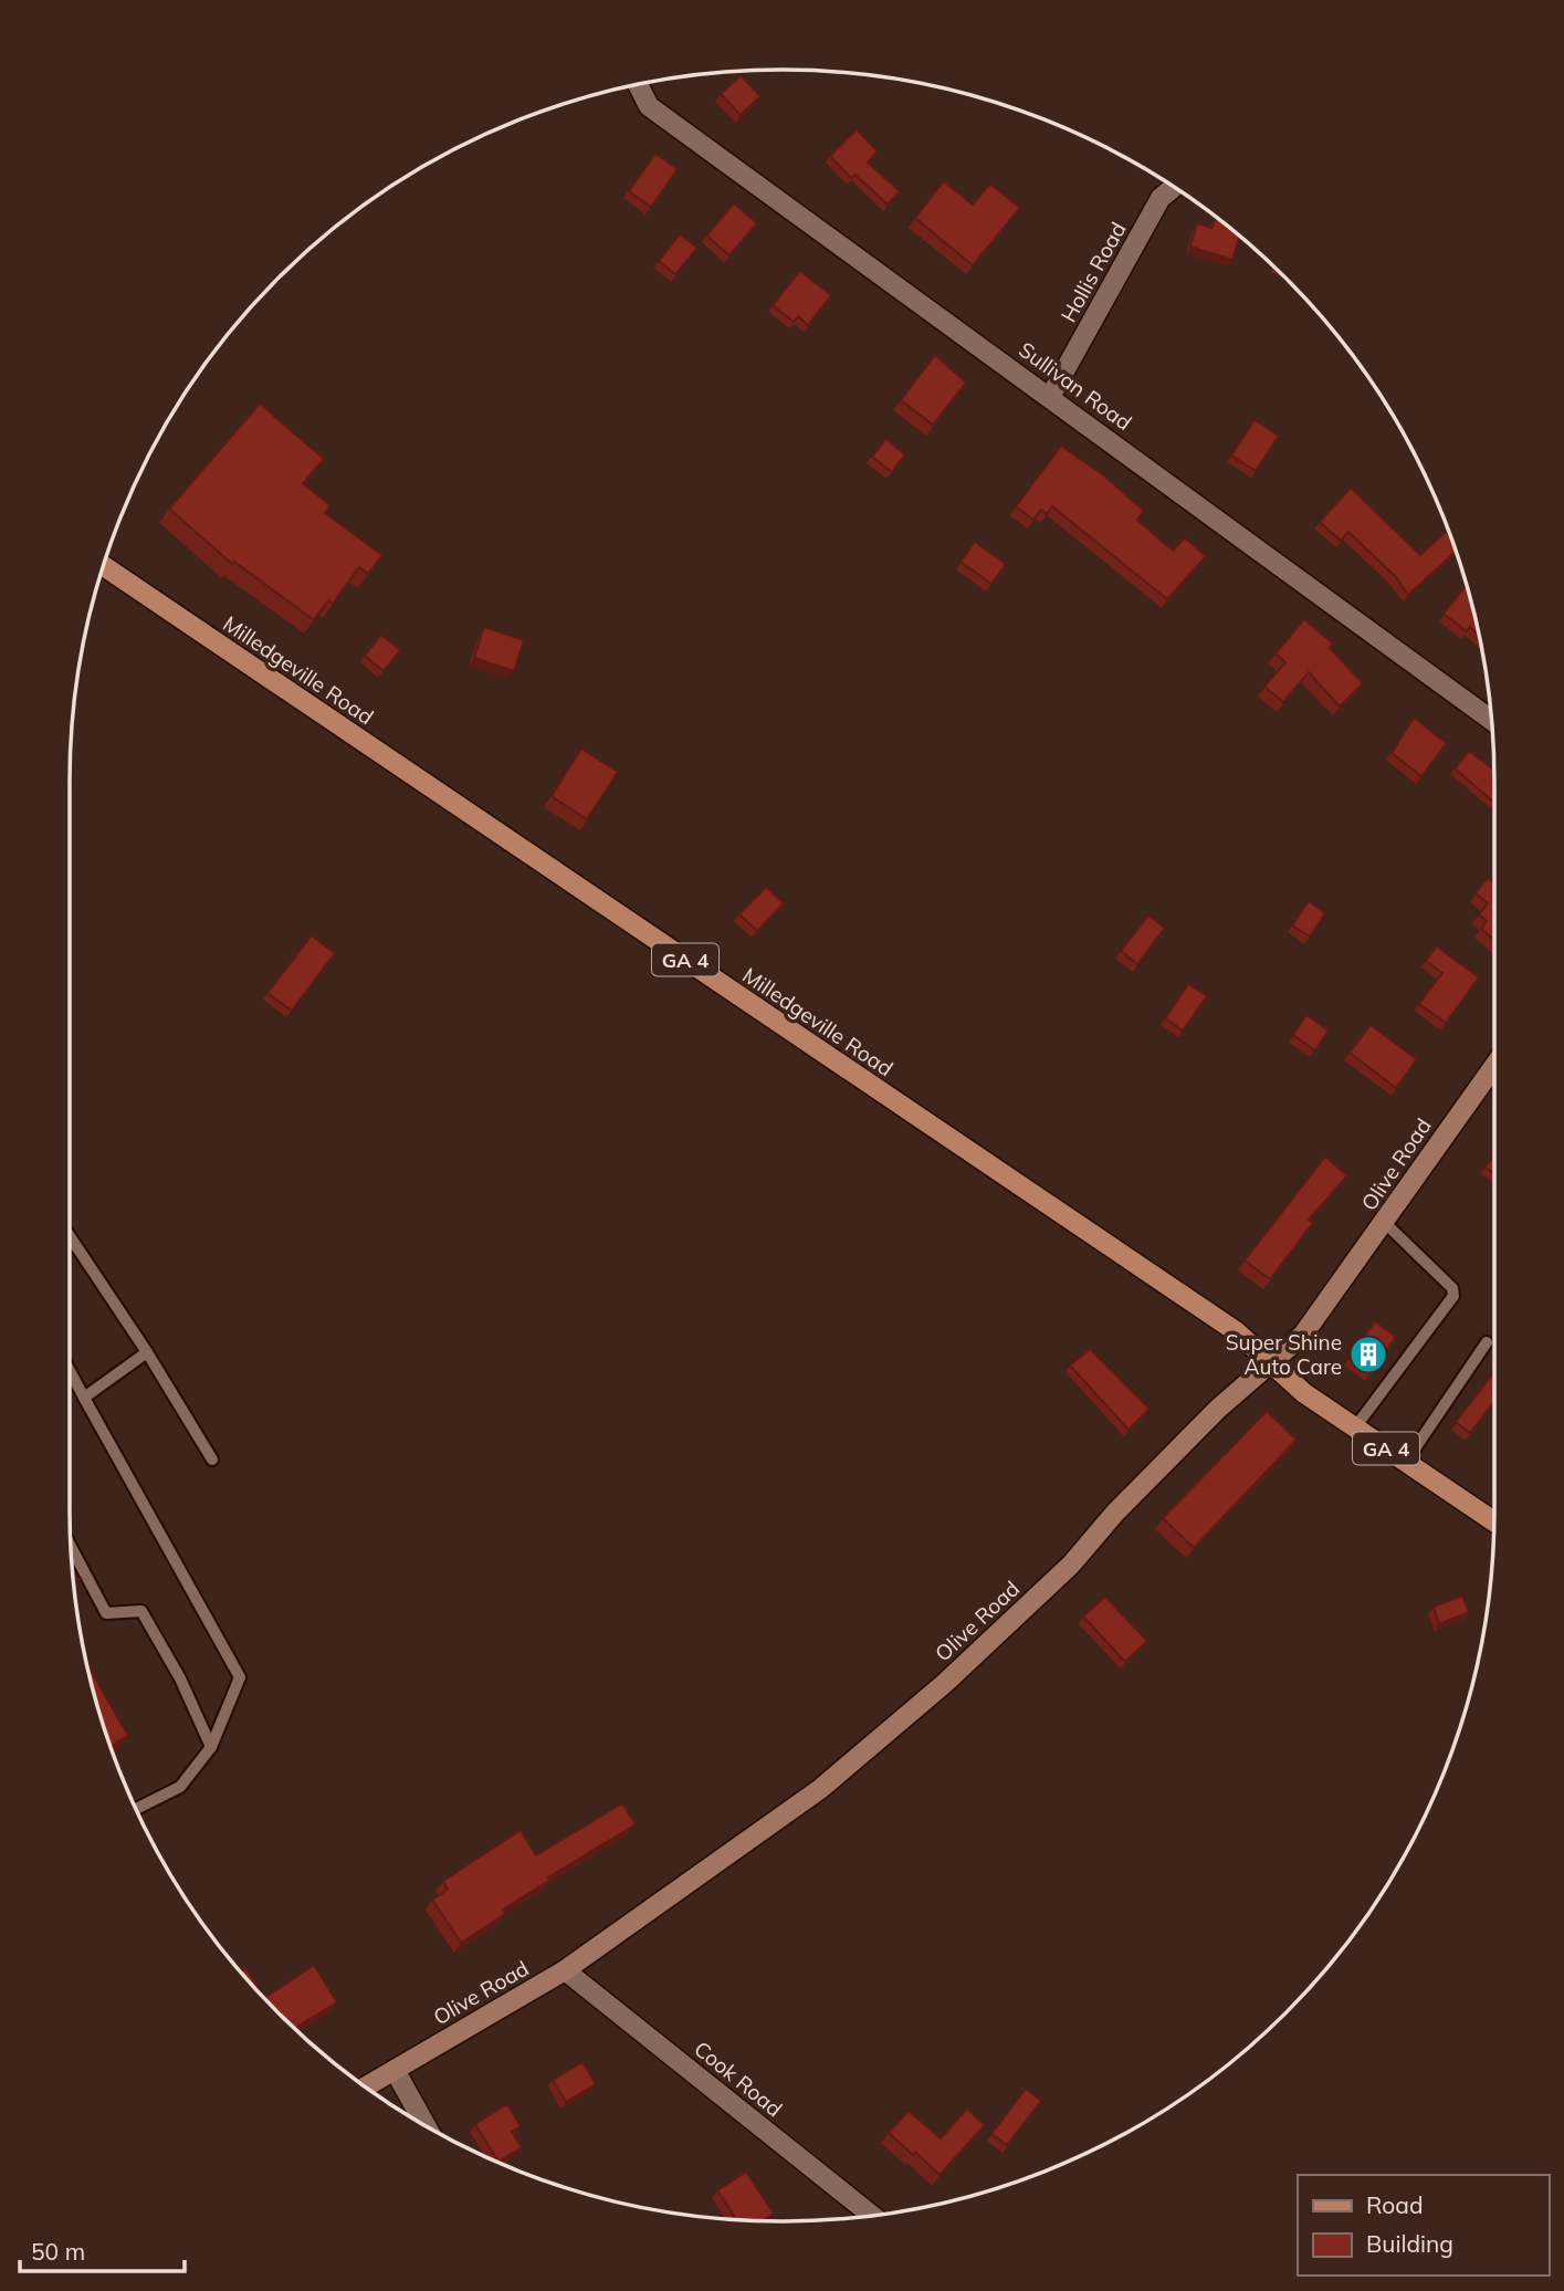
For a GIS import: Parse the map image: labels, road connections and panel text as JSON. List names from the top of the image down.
{
  "streets": {
    "main road": ["Milledgeville Road", "GA 4"],
    "street": [
      "Hollis Road",
      "Sullivan Road",
      "Olive Road",
      "Cook Road"
    ]
  },
  "crossings": [
    ["Hollis Road", "Sullivan Road"],
    ["Milledgeville Road", "Olive Road"],
    ["Olive Road", "Cook Road"]
  ],
  "places": {
    "building": ["Super Shine Auto Care"]
  },
  "legend": ["Road", "Building"],
  "scale_bar": "50 m"
}
